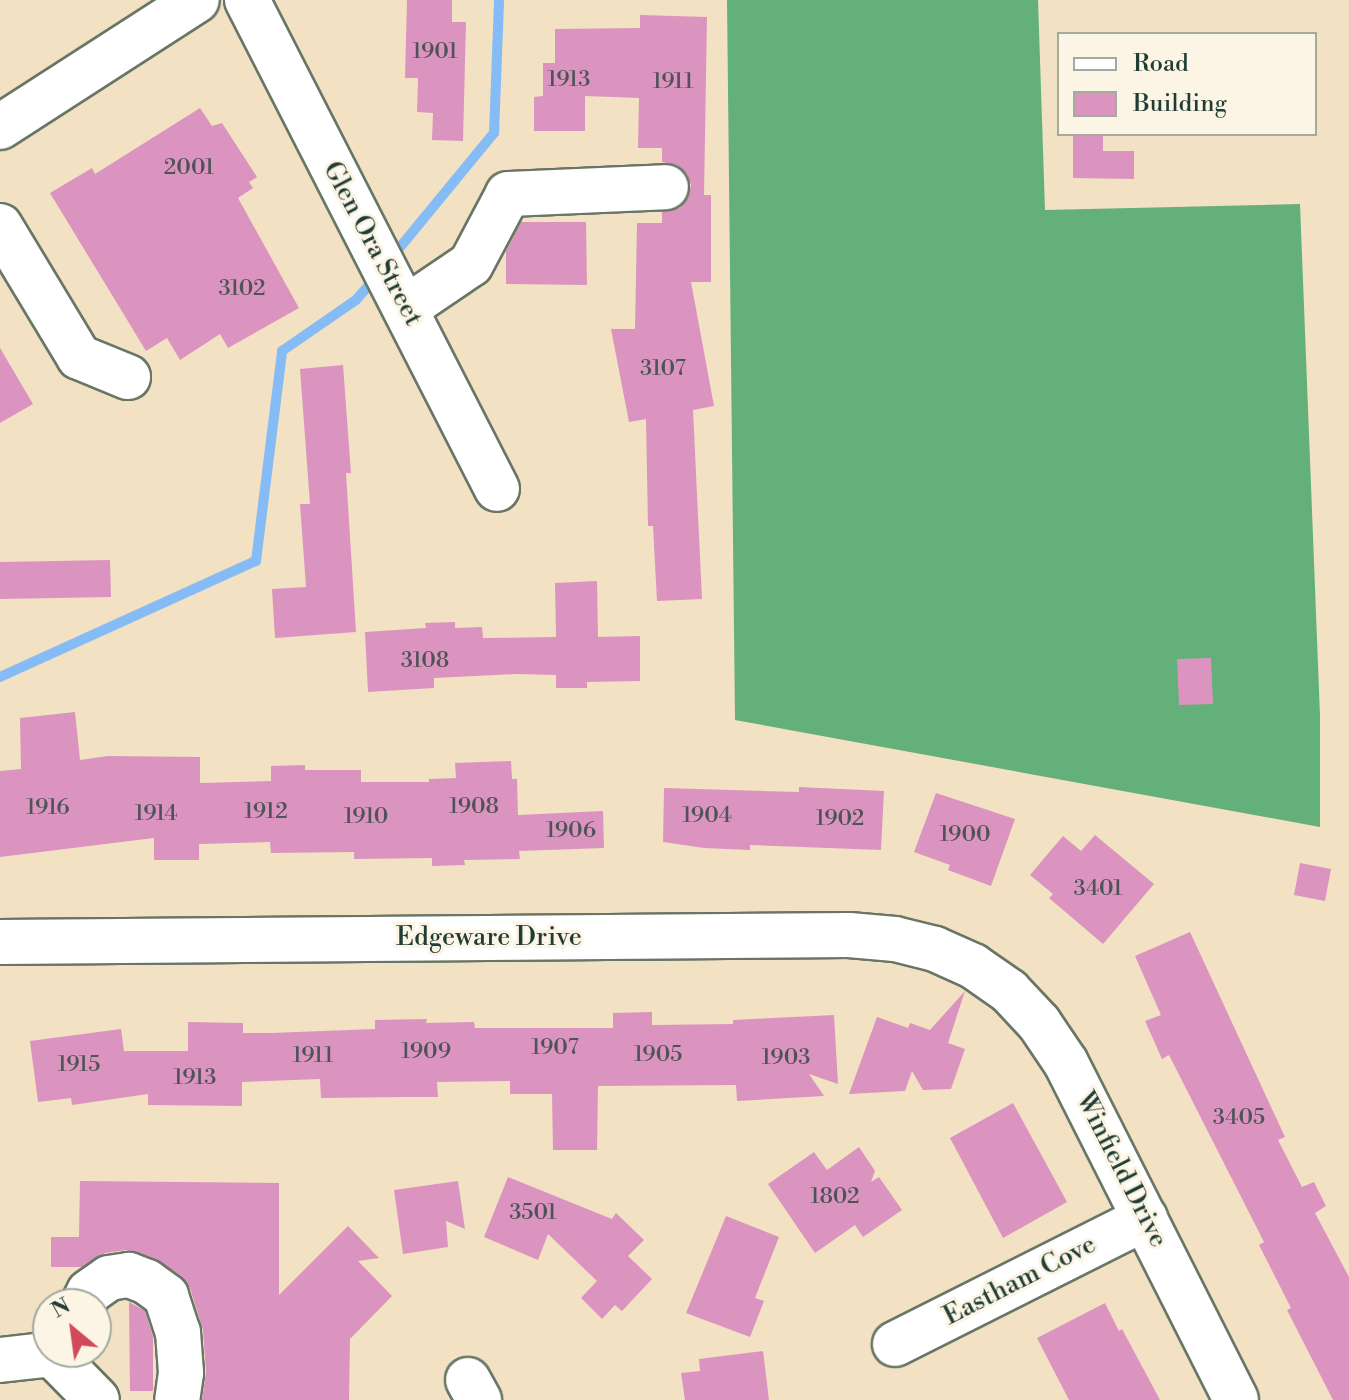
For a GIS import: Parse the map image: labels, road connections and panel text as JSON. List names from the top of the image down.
{
  "streets": {
    "street": [
      "Glen Ora Street",
      "Edgeware Drive",
      "Winfield Drive",
      "Eastham Cove"
    ]
  },
  "crossings": [
    ["Edgeware Drive", "Winfield Drive"],
    ["Winfield Drive", "Eastham Cove"]
  ],
  "house_numbers": [
    "1901",
    "1913",
    "1911",
    "2001",
    "3102",
    "3107",
    "3108",
    "1908",
    "1916",
    "1912",
    "1914",
    "1904",
    "1910",
    "1902",
    "1906",
    "1900",
    "3401",
    "1907",
    "1909",
    "1905",
    "1911",
    "1903",
    "1915",
    "1913",
    "3405",
    "1802",
    "3501"
  ],
  "legend": ["Road", "Building"],
  "north": "top left"
}
